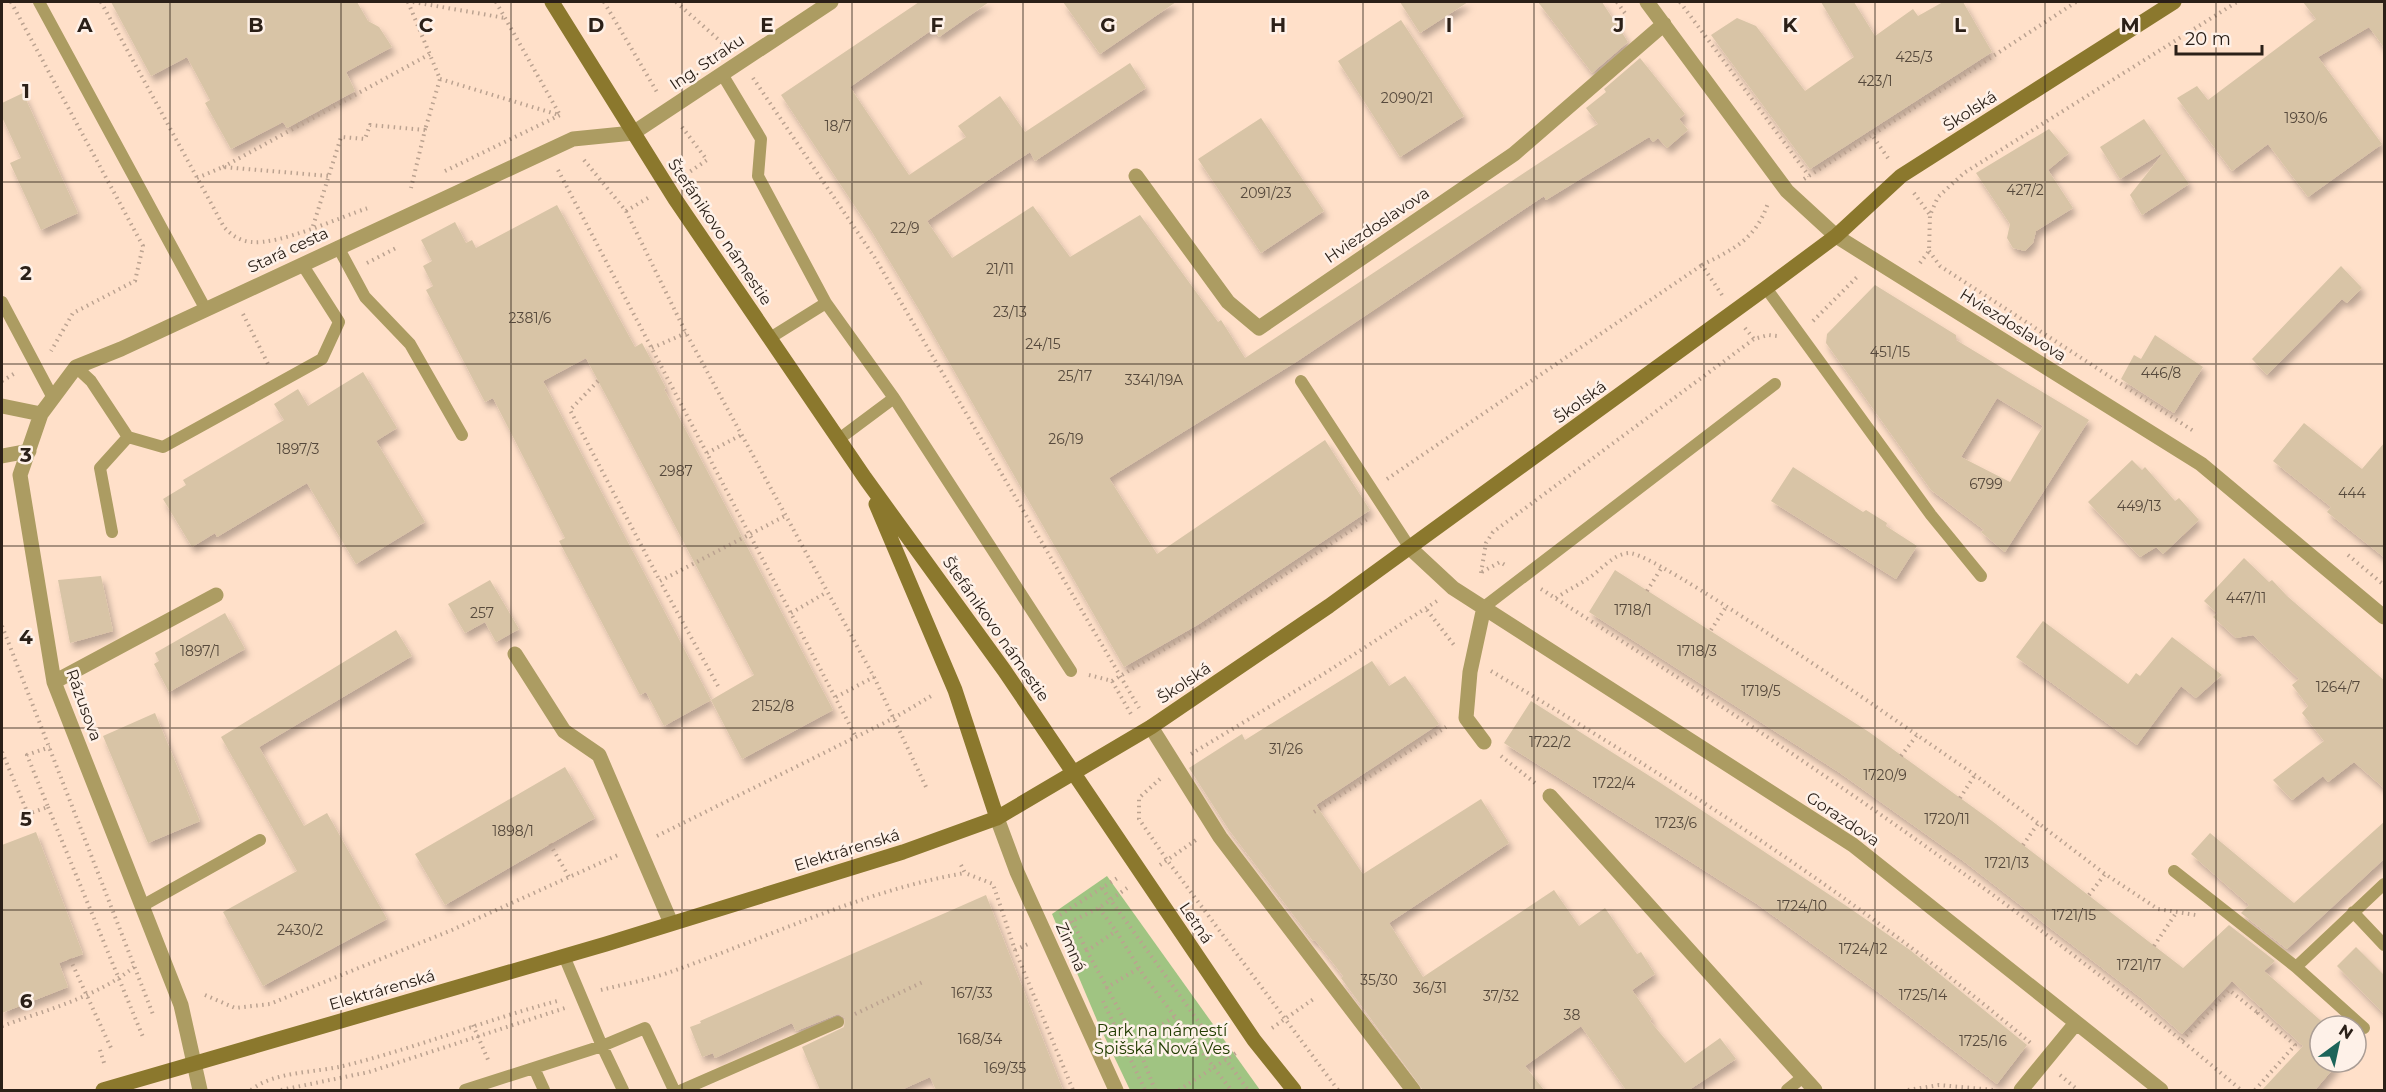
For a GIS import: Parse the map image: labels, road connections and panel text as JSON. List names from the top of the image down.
{
  "streets": {
    "main road": [
      "Školská",
      "Štefánikovo námestie",
      "Elektrárenská",
      "Letná"
    ],
    "street": [
      "Ing. Straku",
      "Hviezdoslavova",
      "Stará cesta",
      "Rázusova",
      "Gorazdova",
      "Zimná"
    ]
  },
  "crossings": [
    ["Ing. Straku", "Štefánikovo námestie"],
    ["Ing. Straku", "Stará cesta"],
    ["Školská", "Hviezdoslavova"],
    ["Školská", "Štefánikovo námestie"],
    ["Školská", "Gorazdova"],
    ["Školská", "Elektrárenská"],
    ["Školská", "Letná"],
    ["Školská", "Zimná"],
    ["Štefánikovo námestie", "Stará cesta"],
    ["Štefánikovo námestie", "Elektrárenská"],
    ["Štefánikovo námestie", "Letná"],
    ["Štefánikovo námestie", "Zimná"],
    ["Rázusova", "Elektrárenská"],
    ["Elektrárenská", "Zimná"]
  ],
  "parks": ["Park na námestí Spišská Nová Ves"],
  "house_numbers": [
    "425/3",
    "423/1",
    "2090/21",
    "1930/6",
    "18/7",
    "427/2",
    "2091/23",
    "22/9",
    "21/11",
    "23/13",
    "2381/6",
    "24/15",
    "451/15",
    "446/8",
    "25/17",
    "3341/19A",
    "26/19",
    "1897/3",
    "2987",
    "6799",
    "444",
    "449/13",
    "447/11",
    "1718/1",
    "257",
    "1897/1",
    "1718/3",
    "1264/7",
    "1719/5",
    "2152/8",
    "1722/2",
    "31/26",
    "1720/9",
    "1722/4",
    "1720/11",
    "1723/6",
    "1898/1",
    "1721/13",
    "1724/10",
    "1721/15",
    "2430/2",
    "1724/12",
    "1721/17",
    "35/30",
    "36/31",
    "167/33",
    "1725/14",
    "37/32",
    "38",
    "168/34",
    "1725/16",
    "169/35"
  ],
  "scale_bar": "20 m",
  "north": "top right",
  "grid": {
    "columns": [
      "A",
      "B",
      "C",
      "D",
      "E",
      "F",
      "G",
      "H",
      "I",
      "J",
      "K",
      "L",
      "M"
    ],
    "rows": [
      "1",
      "2",
      "3",
      "4",
      "5",
      "6"
    ]
  }
}
